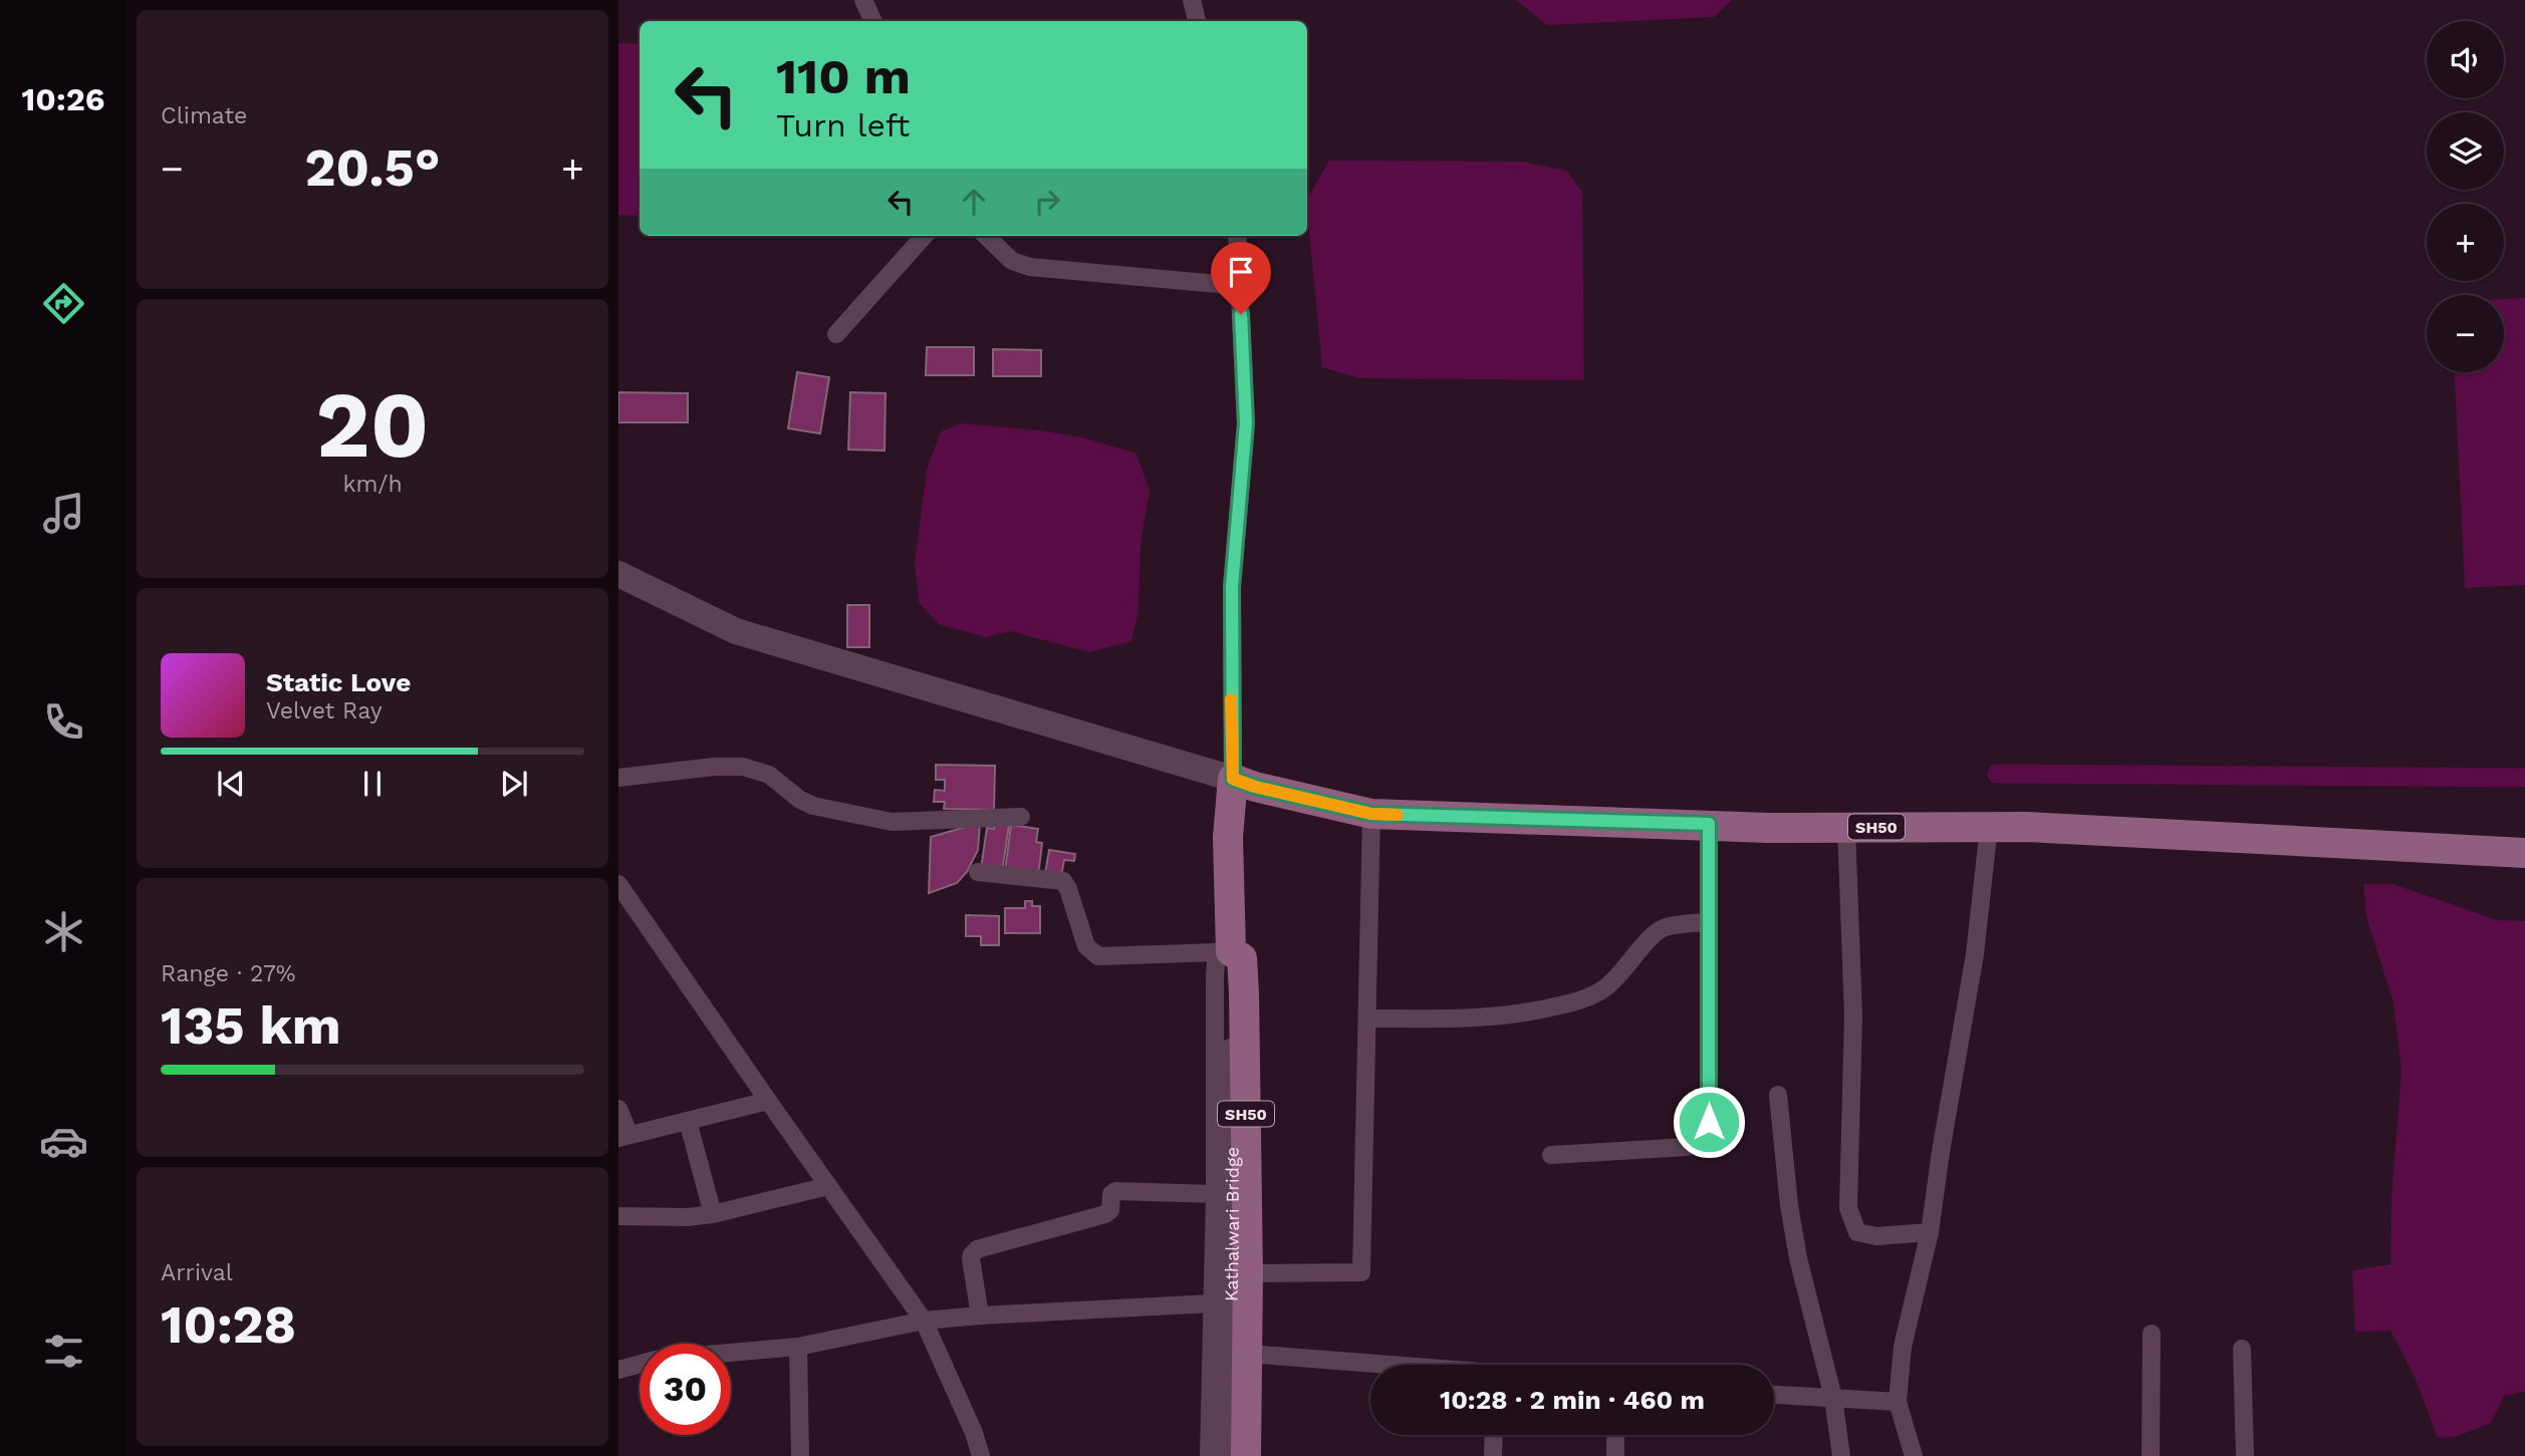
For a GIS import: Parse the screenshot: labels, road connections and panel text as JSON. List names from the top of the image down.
{
  "streets": {
    "main road": ["SH50", "Kathalwari Bridge"]
  },
  "crossings": [
    ["SH50", "Kathalwari Bridge"]
  ],
  "page": {
    "tabs": "10:26",
    "tile": [
      "Climate",
      ["20", "km/h"],
      ["Range · 27%", "135 km"],
      ["Arrival", "10:28"]
    ],
    "map_buttons": ["+", "−"],
    "turn": ["110 m", "Turn left"],
    "heat": ["−", "20.5°", "+"],
    "song": ["Static Love", "Velvet Ray"],
    "limit": "30",
    "trip": "10:28 · 2 min · 460 m"
  }
}
